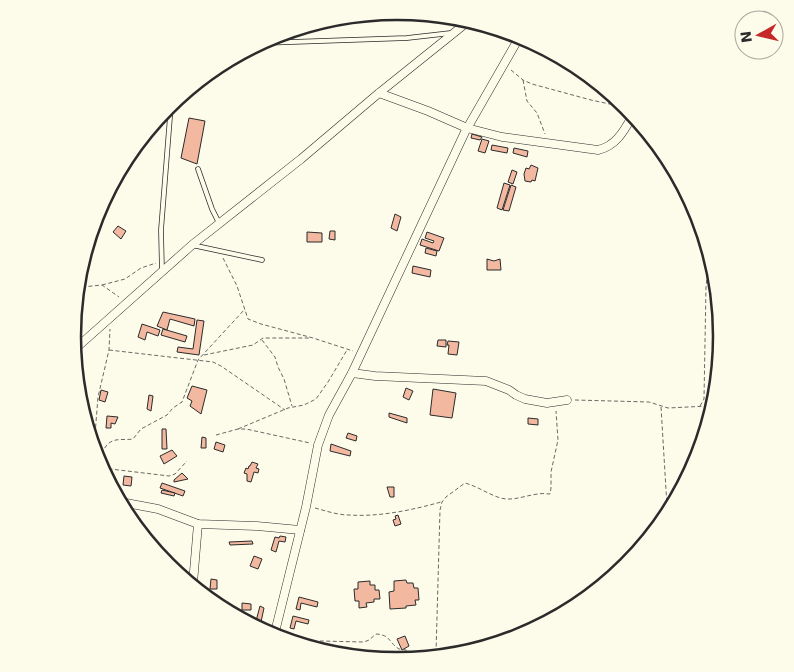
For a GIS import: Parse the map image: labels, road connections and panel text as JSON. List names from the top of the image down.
{
  "north": "left"
}
